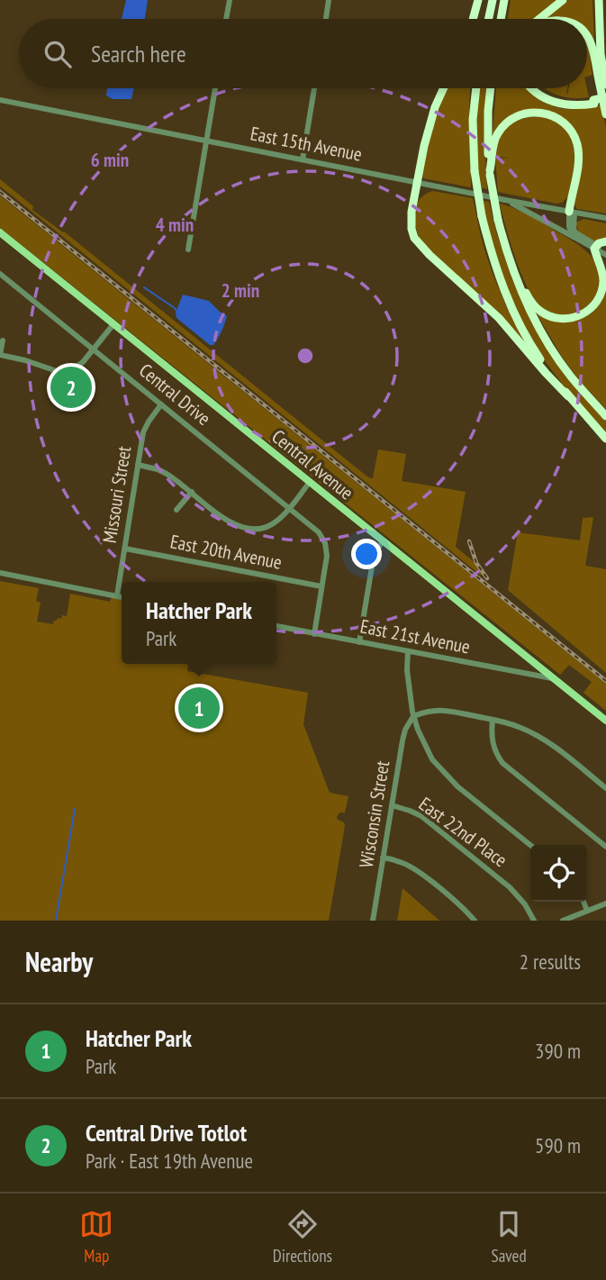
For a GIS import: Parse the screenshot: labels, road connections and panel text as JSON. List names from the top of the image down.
{
  "streets": {
    "main road": ["Central Avenue"],
    "street": [
      "East 15th Avenue",
      "Central Drive",
      "Missouri Street",
      "East 20th Avenue",
      "East 21st Avenue",
      "Wisconsin Street",
      "East 22nd Place"
    ]
  },
  "crossings": [
    ["Central Drive", "Missouri Street"],
    ["Central Drive", "East 20th Avenue"],
    ["Central Avenue", "East 21st Avenue"],
    ["Missouri Street", "East 20th Avenue"],
    ["Wisconsin Street", "East 22nd Place"]
  ],
  "page": {
    "search": "Search here",
    "pins": ["2", "1"],
    "popup": ["Hatcher Park", "Park"],
    "heading": ["Nearby", "2 results"],
    "list": [
      {
        "mark": "1",
        "name": "Hatcher Park",
        "note": "Park",
        "value": "390 m"
      },
      {
        "mark": "2",
        "name": "Central Drive Totlot",
        "note": "Park · East 19th Avenue",
        "value": "590 m"
      }
    ],
    "nav": ["Map", "Directions", "Saved"]
  },
  "rings": ["6 min", "4 min", "2 min"]
}
